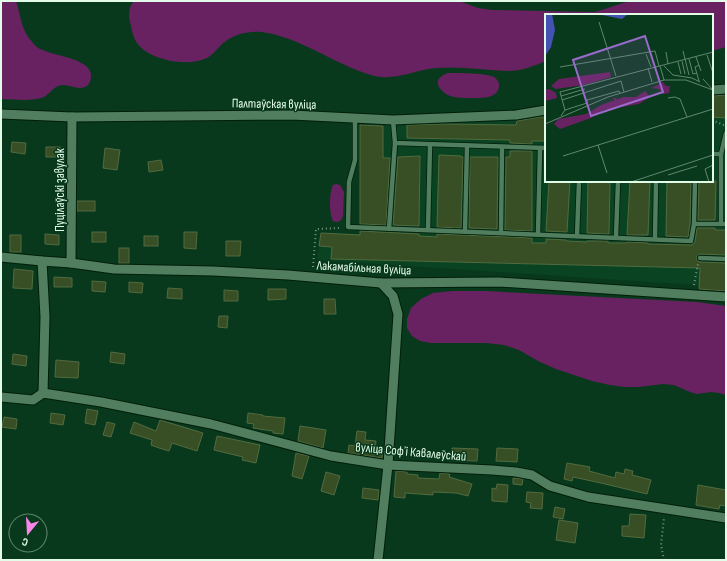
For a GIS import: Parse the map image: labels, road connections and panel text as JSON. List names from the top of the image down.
{
  "streets": {
    "street": [
      "Палтаўская вуліца",
      "Пуцілаўскі завулак",
      "Лакамабільная вуліца",
      "вуліца Софʼі Кавалеўскай"
    ]
  },
  "crossings": [
    ["Палтаўская вуліца", "Пуцілаўскі завулак"],
    ["Пуцілаўскі завулак", "Лакамабільная вуліца"]
  ],
  "north": "bottom"
}
